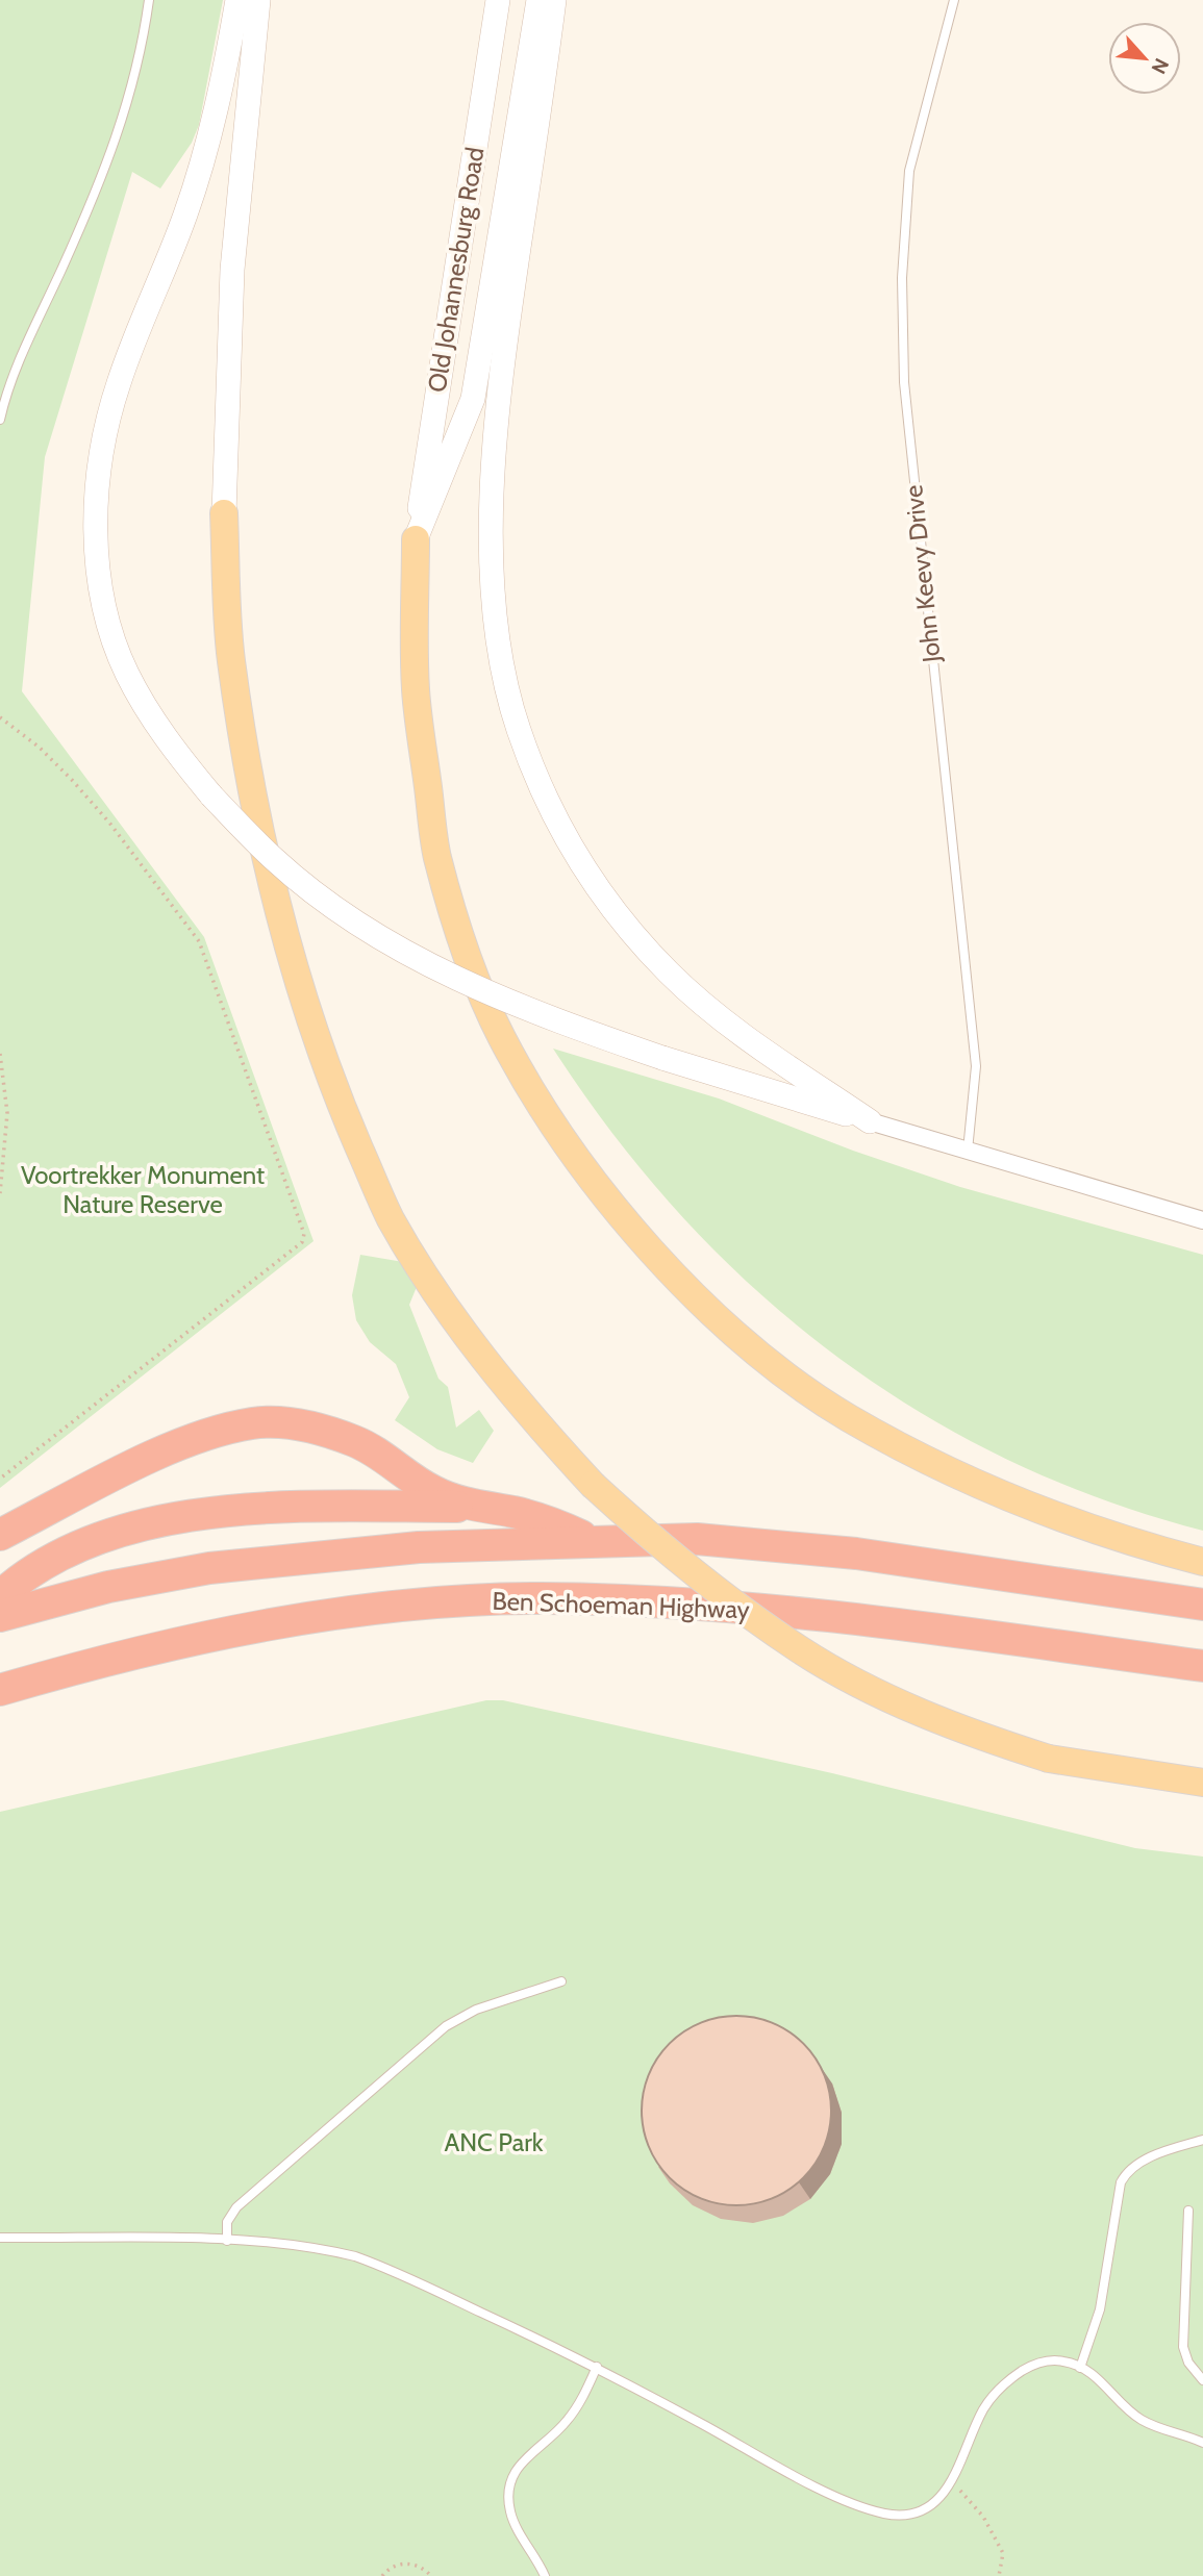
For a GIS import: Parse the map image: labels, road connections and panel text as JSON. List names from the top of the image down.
{
  "streets": {
    "highway": ["Ben Schoeman Highway"],
    "main road": ["Old Johannesburg Road"],
    "lane": ["John Keevy Drive"]
  },
  "parks": ["Voortrekker Monument Nature Reserve", "ANC Park"],
  "north": "bottom right"
}
